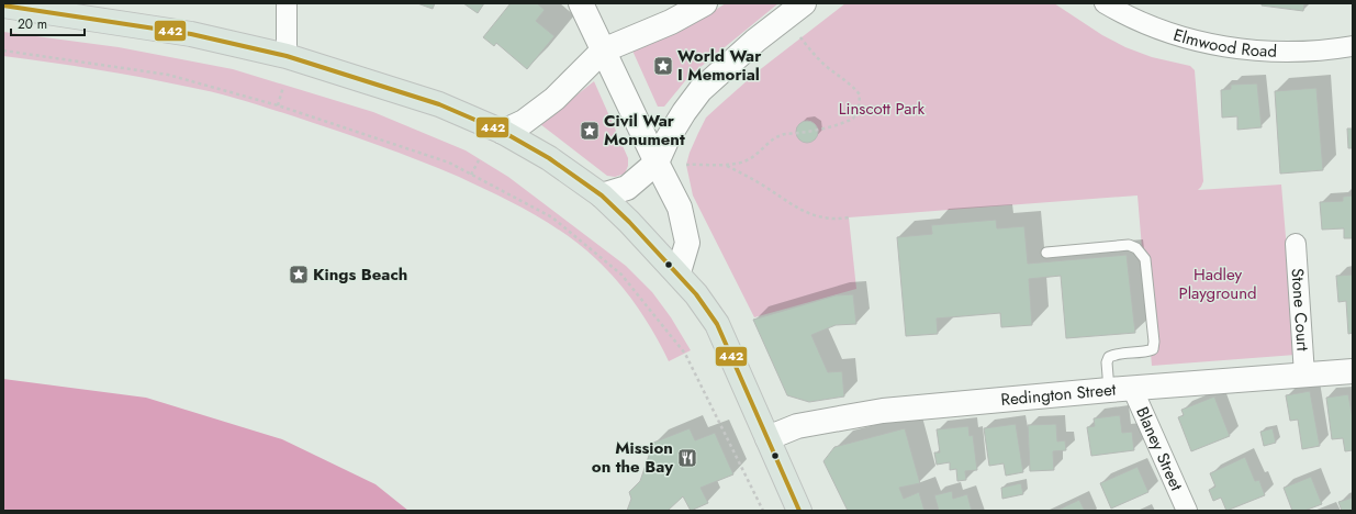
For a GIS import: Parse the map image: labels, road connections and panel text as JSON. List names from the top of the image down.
{
  "streets": {
    "street": [
      "Elmwood Road",
      "Stone Court",
      "Redington Street",
      "Blaney Street"
    ]
  },
  "crossings": [
    ["Stone Court", "Redington Street"],
    ["Redington Street", "Blaney Street"]
  ],
  "parks": ["Linscott Park", "Hadley Playground"],
  "places": {
    "place": ["World War I Memorial", "Civil War Monument", "Kings Beach"],
    "restaurant": ["Mission on the Bay"]
  },
  "lines": ["transit line 442"],
  "scale_bar": "20 m"
}
